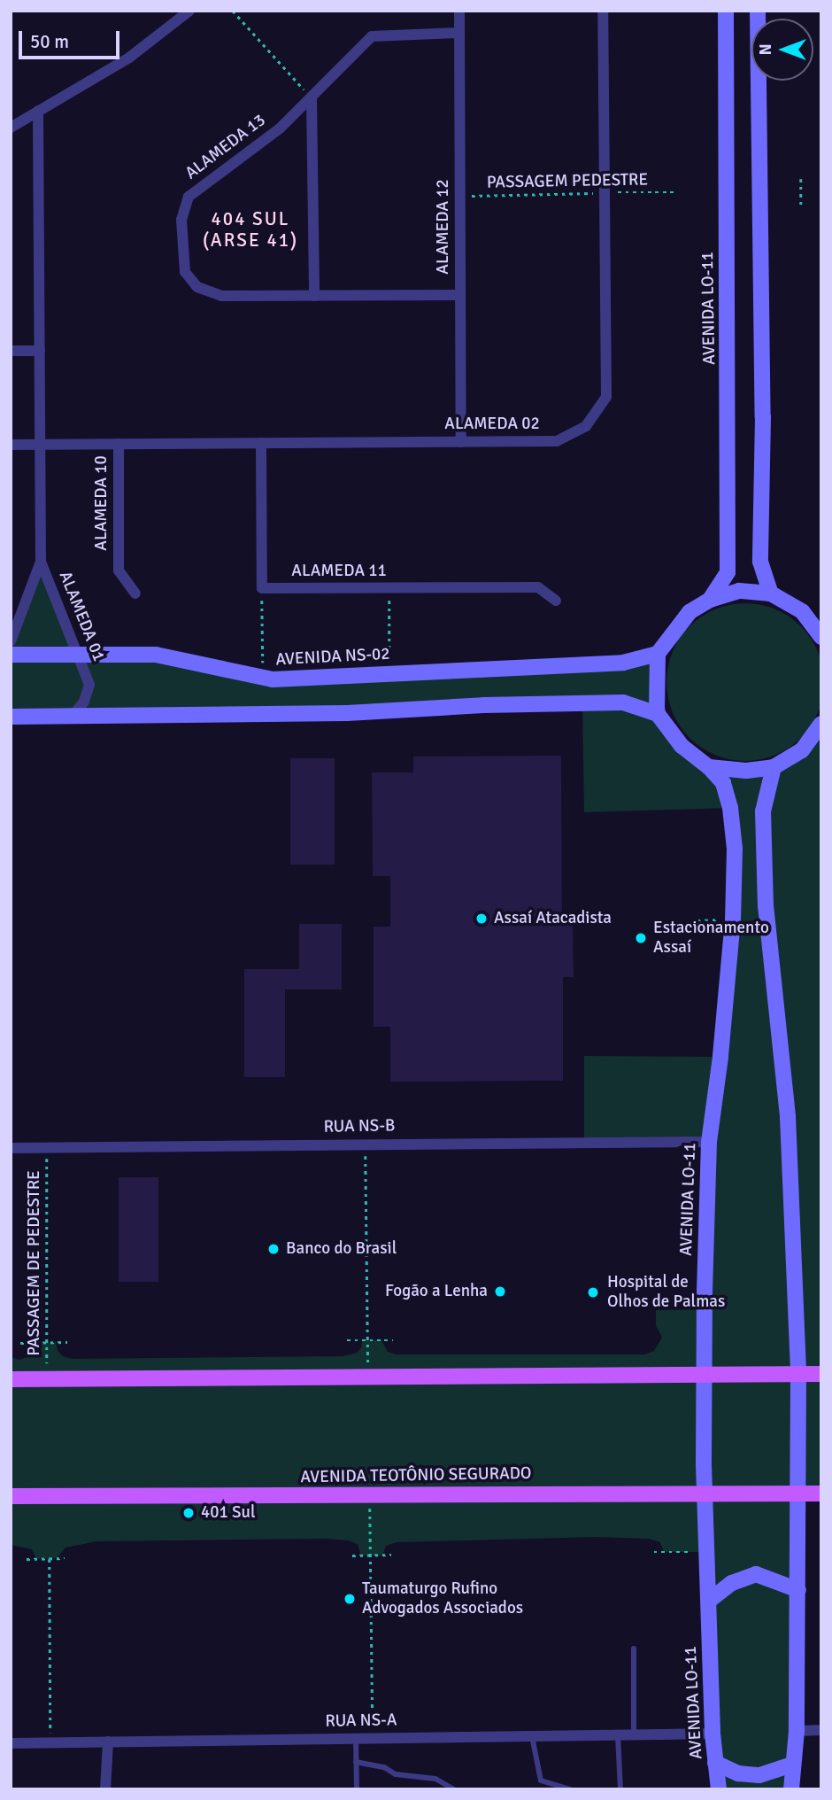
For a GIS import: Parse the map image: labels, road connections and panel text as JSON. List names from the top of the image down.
{
  "streets": {
    "main road": ["AVENIDA TEOTÔNIO SEGURADO"],
    "street": [
      "ALAMEDA 13",
      "ALAMEDA 12",
      "AVENIDA LO-11",
      "ALAMEDA 02",
      "ALAMEDA 10",
      "ALAMEDA 11",
      "ALAMEDA 01",
      "AVENIDA NS-02",
      "RUA NS-B",
      "RUA NS-A"
    ],
    "path": ["PASSAGEM PEDESTRE", "PASSAGEM DE PEDESTRE"]
  },
  "crossings": [
    ["ALAMEDA 13", "ALAMEDA 12"],
    ["PASSAGEM PEDESTRE", "ALAMEDA 12"],
    ["PASSAGEM PEDESTRE", "ALAMEDA 02"],
    ["ALAMEDA 12", "ALAMEDA 02"],
    ["AVENIDA LO-11", "RUA NS-B"],
    ["AVENIDA LO-11", "AVENIDA TEOTÔNIO SEGURADO"],
    ["AVENIDA LO-11", "RUA NS-A"],
    ["ALAMEDA 02", "ALAMEDA 10"],
    ["ALAMEDA 02", "ALAMEDA 01"],
    ["ALAMEDA 01", "AVENIDA NS-02"],
    ["RUA NS-B", "PASSAGEM DE PEDESTRE"]
  ],
  "districts": ["404 SUL (ARSE 41)"],
  "places": [
    "Assaí Atacadista",
    "Estacionamento Assaí",
    "Banco do Brasil",
    "Fogão a Lenha",
    "Hospital de Olhos de Palmas",
    "401 Sul",
    "Taumaturgo Rufino Advogados Associados"
  ],
  "scale_bar": "50 m",
  "north": "left"
}
